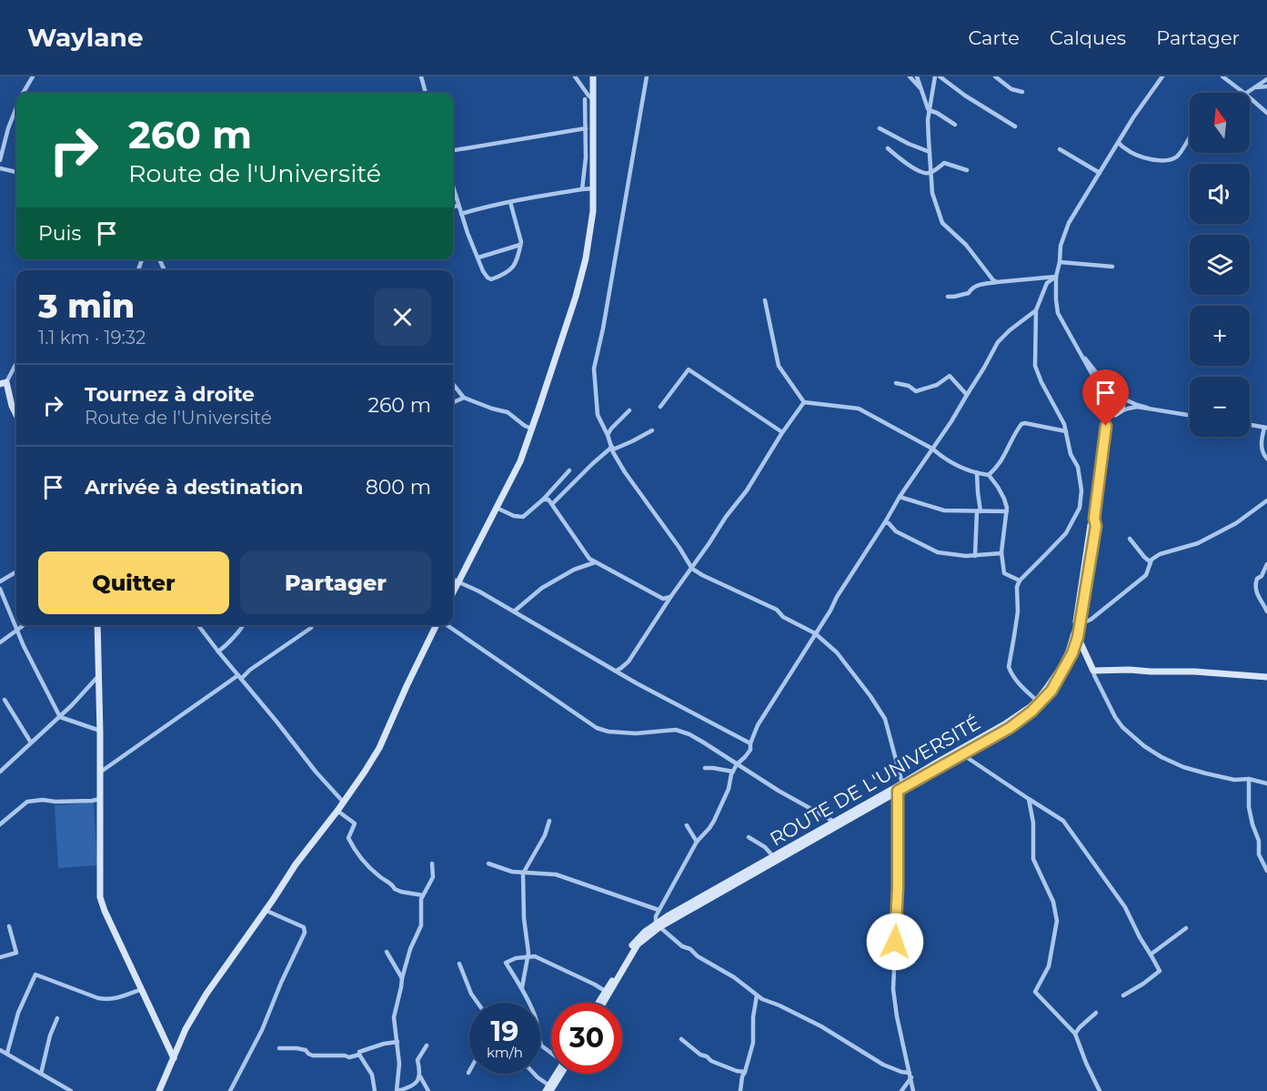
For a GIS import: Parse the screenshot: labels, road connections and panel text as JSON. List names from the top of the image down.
{
  "streets": {
    "street": ["ROUTE DE L'UNIVERSITÉ"]
  },
  "north": "top",
  "page": {
    "header": "Waylane",
    "nav": ["Carte", "Calques", "Partager"],
    "map_buttons": ["+", "−"],
    "turn": ["260 m", "Route de l'Université"],
    "then": "Puis",
    "heading": ["3 min", "1.1 km · 19:32"],
    "list": [
      {
        "name": "Tournez à droite",
        "note": "Route de l'Université",
        "value": "260 m"
      },
      {
        "name": "Arrivée à destination",
        "value": "800 m"
      }
    ],
    "buttons": ["Quitter", "Partager"],
    "speed": "19 km/h",
    "limit": "30"
  }
}
